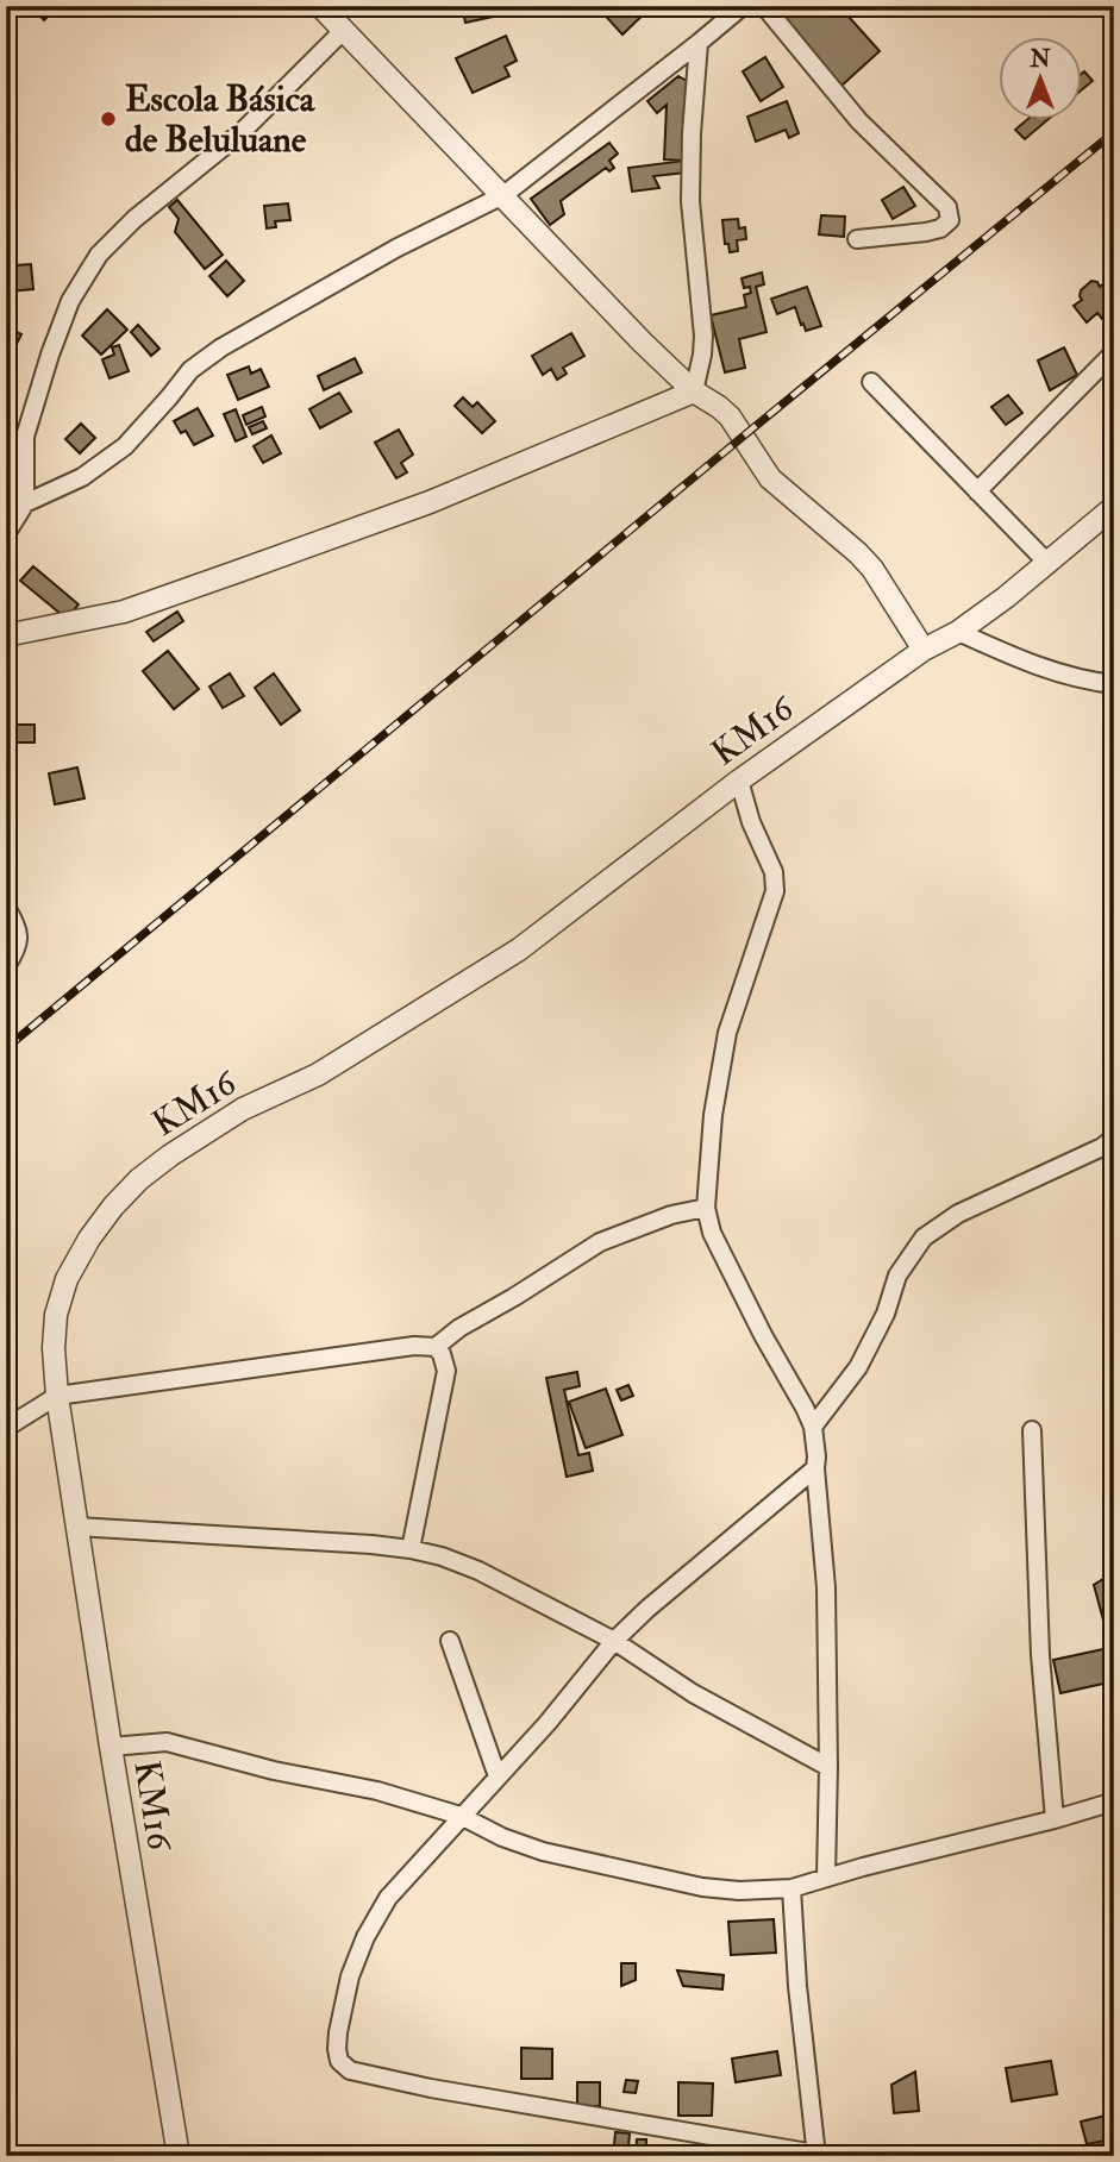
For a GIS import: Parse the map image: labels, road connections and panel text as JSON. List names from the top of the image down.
{
  "streets": {
    "street": ["KM16"]
  },
  "places": ["Escola Básica de Beluluane"],
  "north": "top"
}
